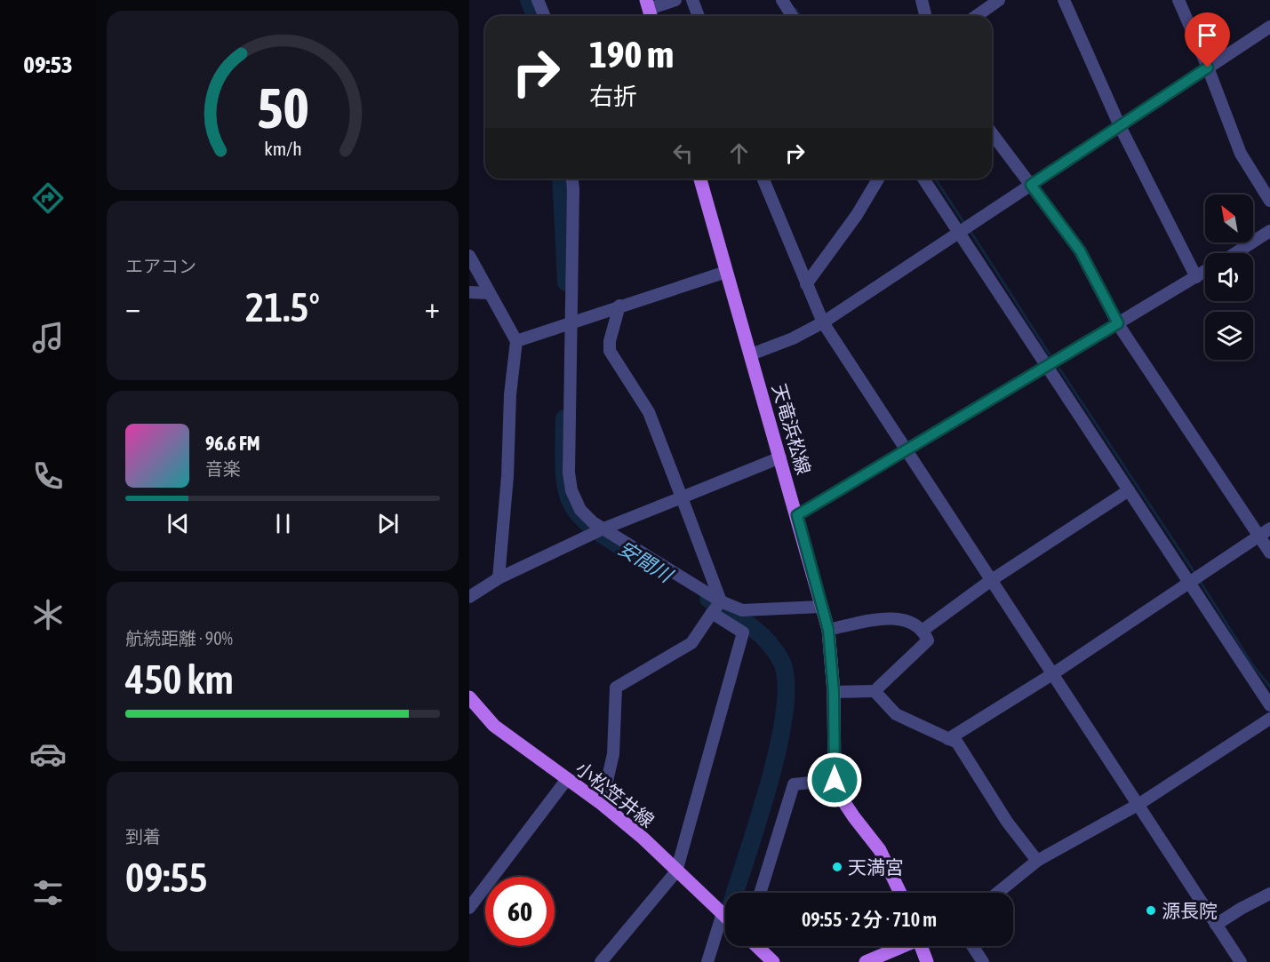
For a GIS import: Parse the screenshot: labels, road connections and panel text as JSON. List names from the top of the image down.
{
  "streets": {
    "main road": ["天竜浜松線", "小松笠井線"]
  },
  "water": ["安間川"],
  "places": ["天満宮", "源長院"],
  "north": "top left",
  "page": {
    "tabs": "09:53",
    "turn": ["190 m", "右折"],
    "tile": [
      "エアコン",
      ["航続距離 · 90%", "450 km"],
      ["到着", "09:55"]
    ],
    "heat": ["−", "21.5°", "+"],
    "song": ["96.6 FM", "音楽"],
    "limit": "60",
    "trip": "09:55 · 2 分 · 710 m",
    "gauge": ["50", "km/h"]
  }
}
